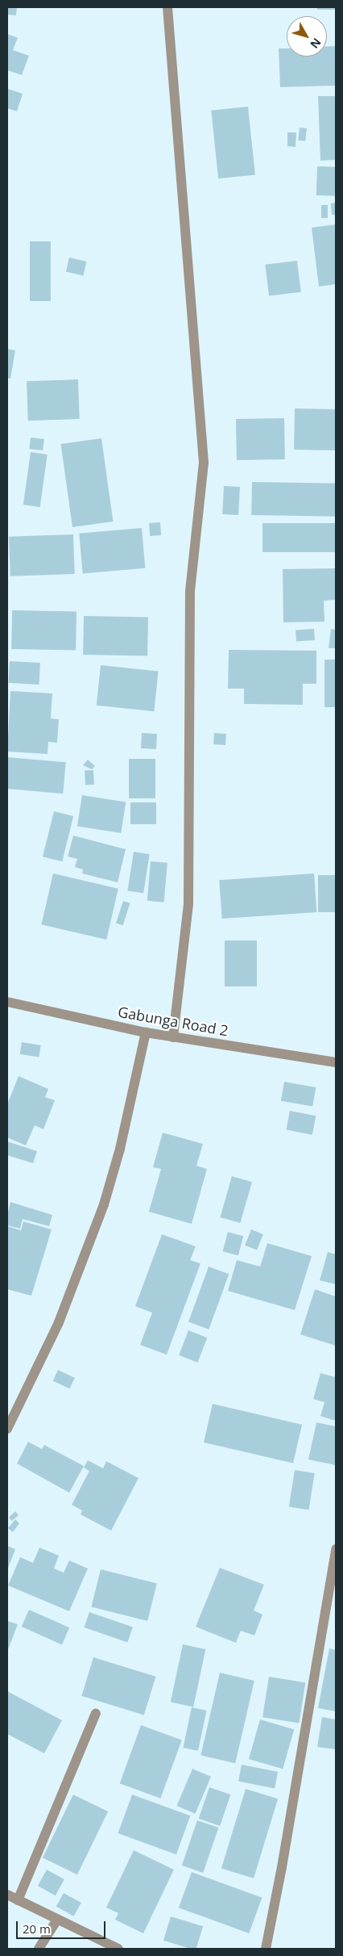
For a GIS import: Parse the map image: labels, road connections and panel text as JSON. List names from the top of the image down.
{
  "streets": {
    "street": ["Gabunga Road 2"]
  },
  "scale_bar": "20 m",
  "north": "bottom right"
}
